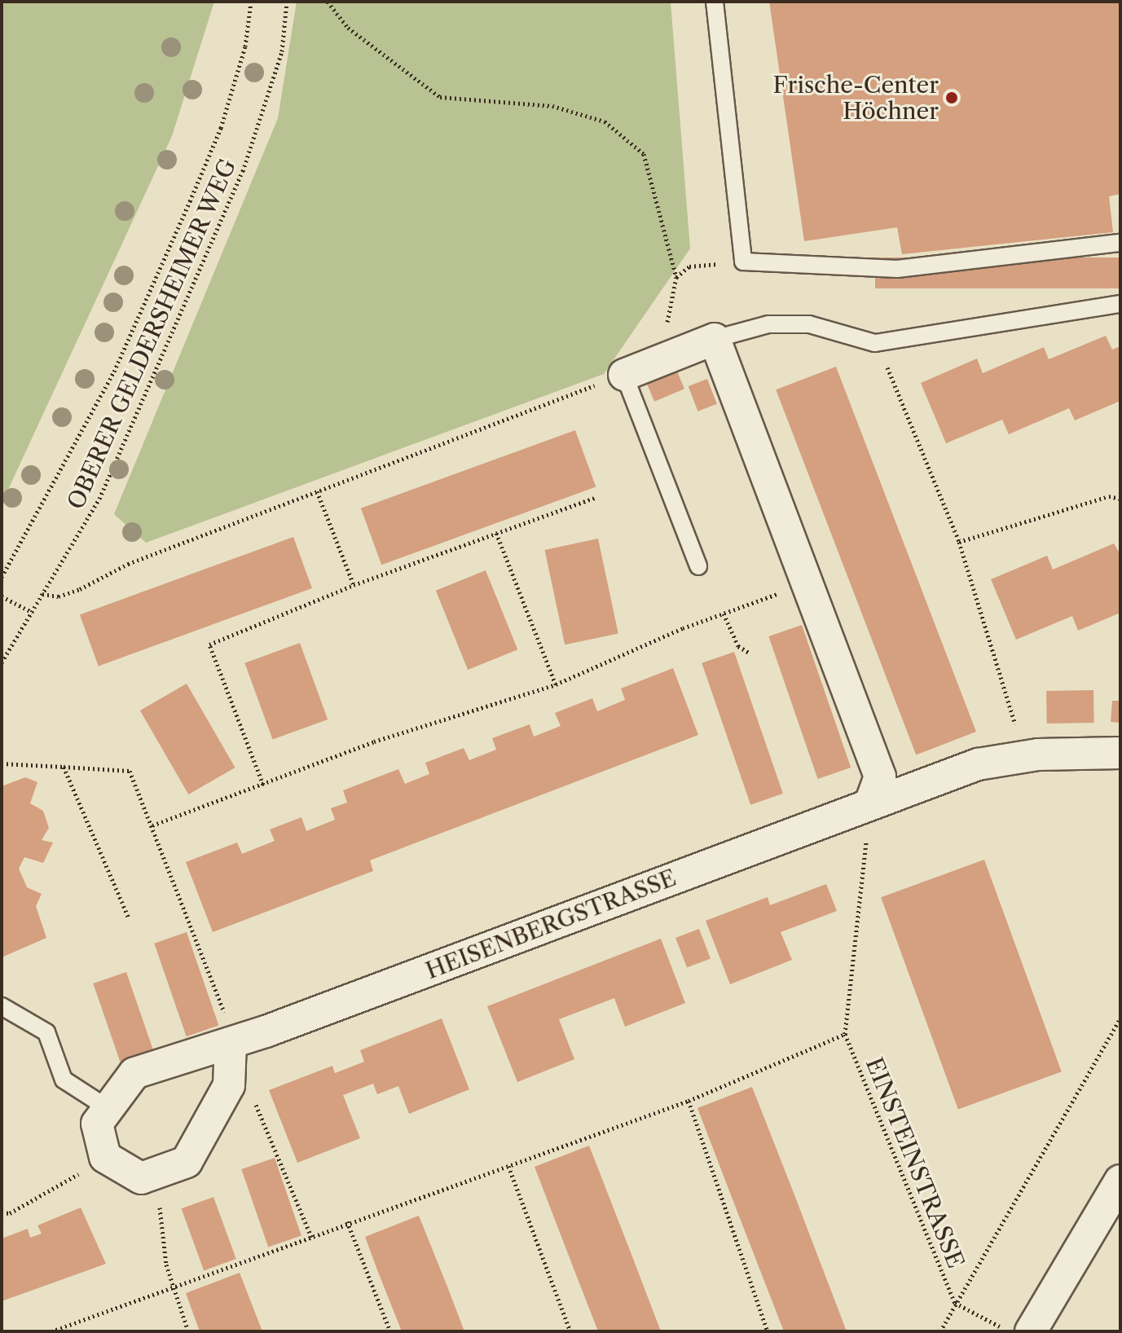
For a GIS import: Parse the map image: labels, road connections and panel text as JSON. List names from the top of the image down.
{
  "streets": {
    "street": ["HEISENBERGSTRASSE"],
    "path": ["OBERER GELDERSHEIMER WEG", "EINSTEINSTRASSE"]
  },
  "crossings": [
    ["HEISENBERGSTRASSE", "EINSTEINSTRASSE"]
  ],
  "places": ["Frische-Center Höchner"]
}
